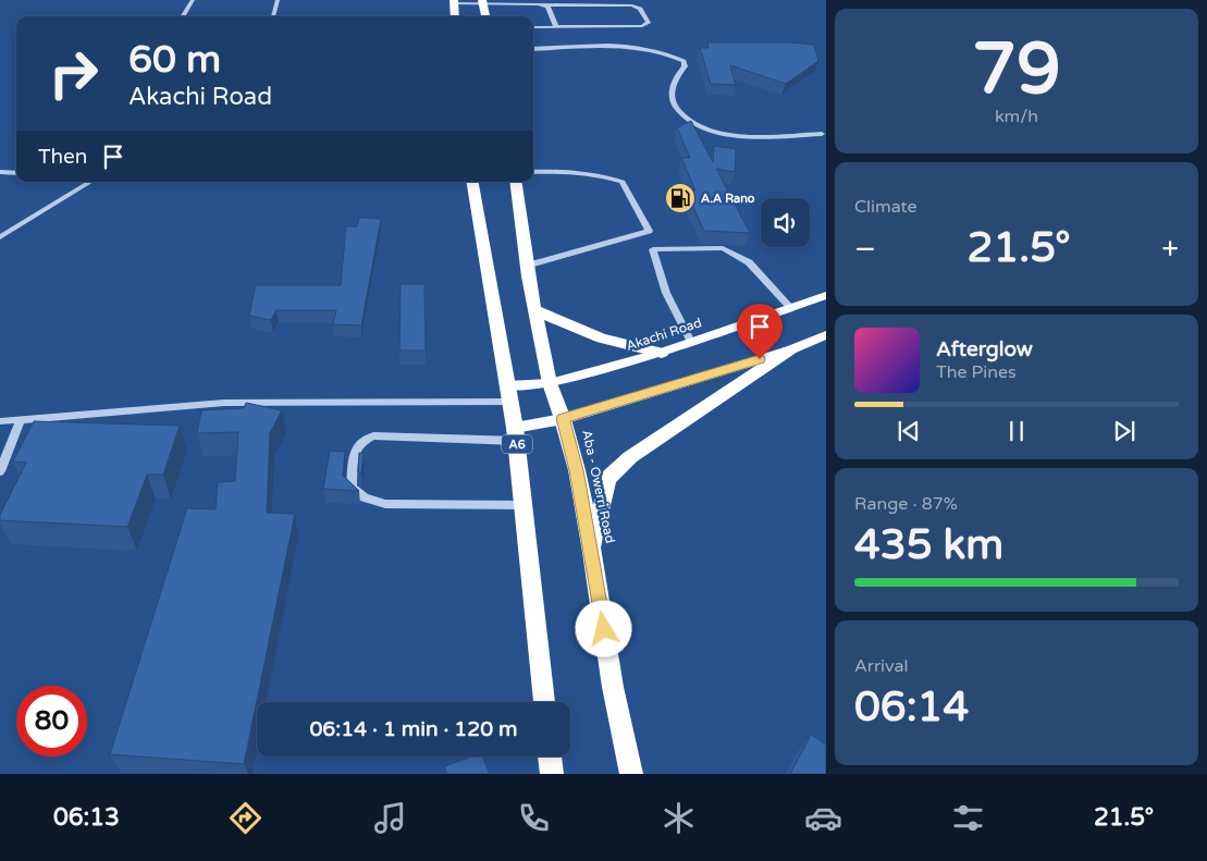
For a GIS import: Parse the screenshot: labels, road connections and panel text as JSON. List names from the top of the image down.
{
  "streets": {
    "highway": ["A6", "Aba - Owerri Road"],
    "main road": ["Akachi Road"]
  },
  "crossings": [
    ["Akachi Road", "A6"],
    ["Akachi Road", "Aba - Owerri Road"]
  ],
  "places": {
    "fuel station": ["A.A Rano"]
  },
  "page": {
    "tile": [
      ["79", "km/h"],
      "Climate",
      ["Range · 87%", "435 km"],
      ["Arrival", "06:14"]
    ],
    "turn": ["60 m", "Akachi Road"],
    "then": "Then",
    "heat": ["−", "21.5°", "+"],
    "song": ["Afterglow", "The Pines"],
    "limit": "80",
    "trip": "06:14 · 1 min · 120 m",
    "tabs": ["06:13", "21.5°"]
  }
}
